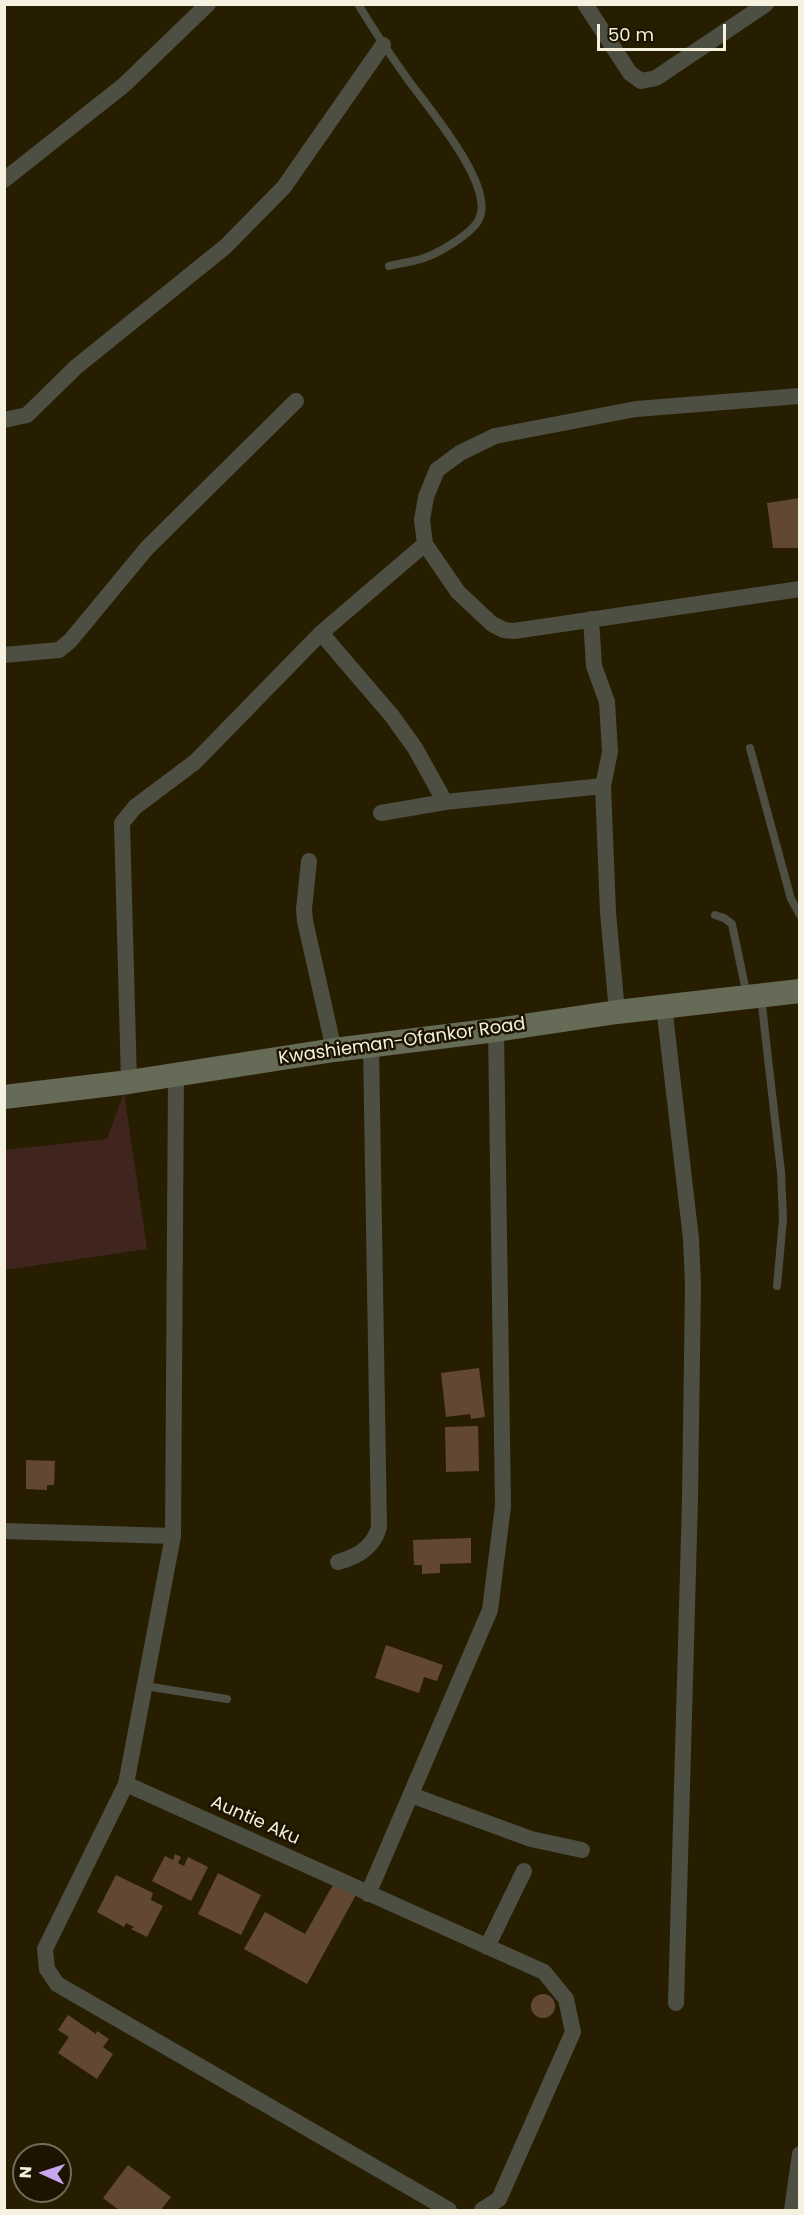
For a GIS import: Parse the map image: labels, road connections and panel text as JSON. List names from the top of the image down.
{
  "streets": {
    "main road": ["Kwashieman-Ofankor Road"],
    "street": ["Auntie Aku"]
  },
  "scale_bar": "50 m",
  "north": "left"
}
